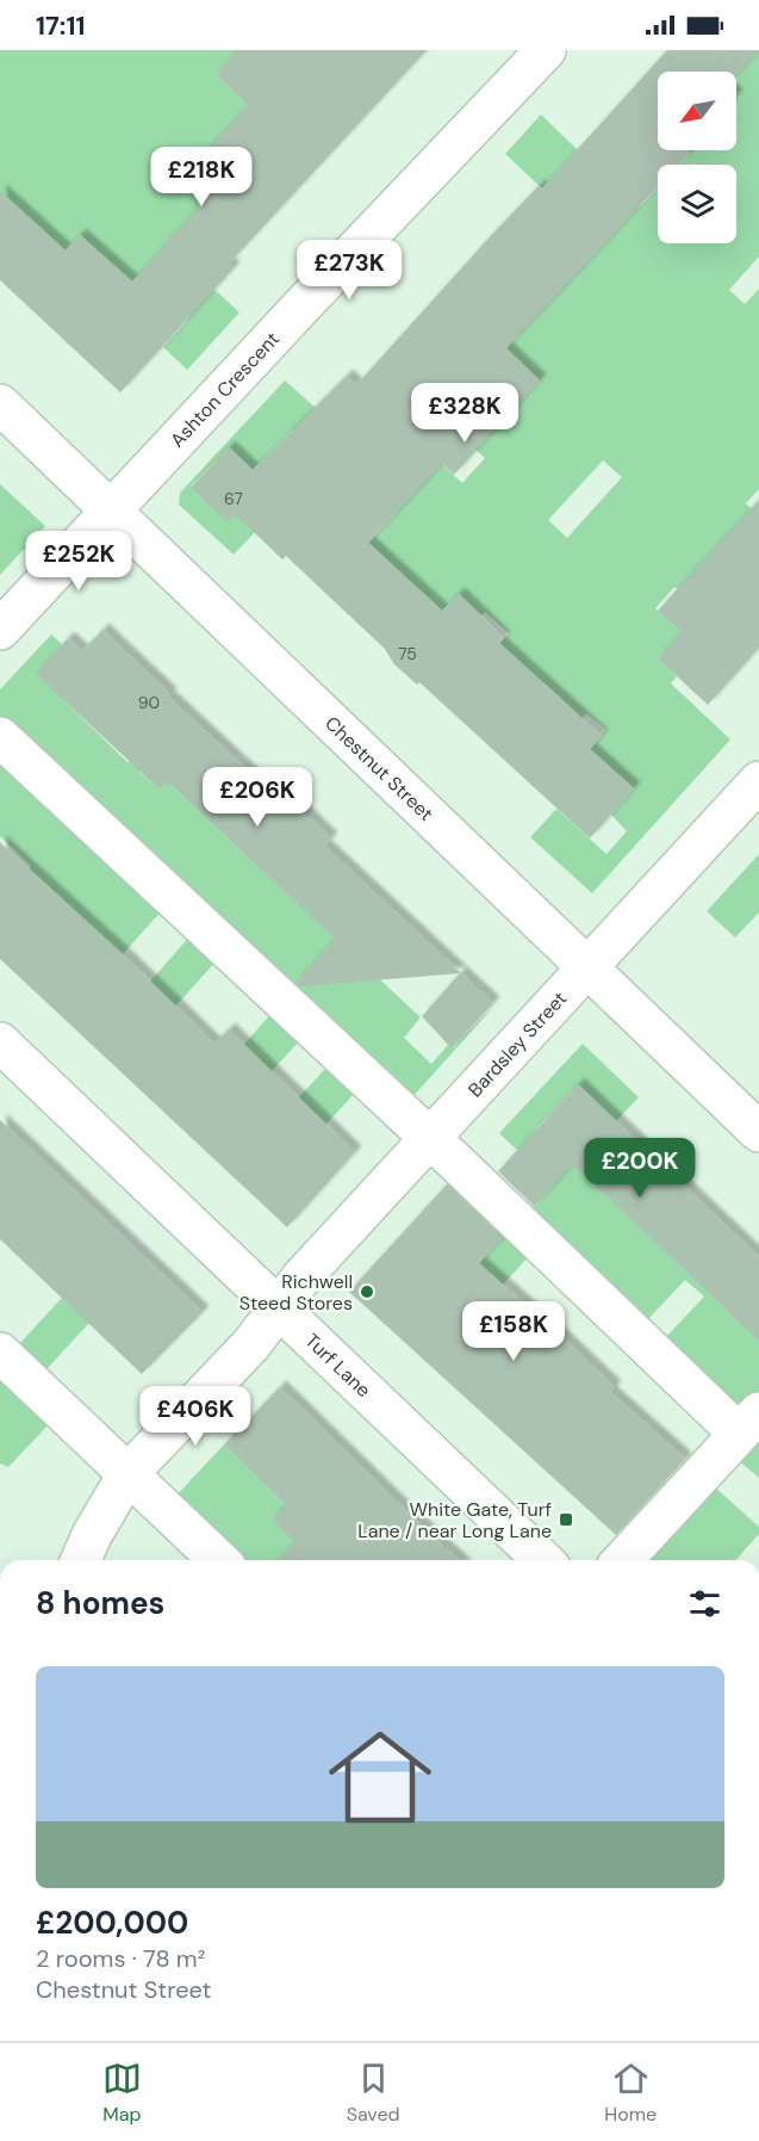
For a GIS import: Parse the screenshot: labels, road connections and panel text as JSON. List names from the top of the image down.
{
  "streets": {
    "street": [
      "Ashton Crescent",
      "Chestnut Street",
      "Bardsley Street",
      "Turf Lane"
    ]
  },
  "crossings": [
    ["Ashton Crescent", "Chestnut Street"],
    ["Chestnut Street", "Bardsley Street"],
    ["Bardsley Street", "Turf Lane"]
  ],
  "places": {
    "other": ["Richwell Steed Stores"],
    "transit": ["White Gate, Turf Lane / near Long Lane"]
  },
  "house_numbers": ["67", "75", "90"],
  "north": "bottom left",
  "page": {
    "status": "17:11",
    "price": [
      "£218K",
      "£273K",
      "£328K",
      "£252K",
      "£206K",
      "£200K",
      "£158K",
      "£406K"
    ],
    "heading": "8 homes",
    "list": [
      {
        "name": "£200,000",
        "note": "2 rooms · 78 m² · Chestnut Street"
      }
    ],
    "tabs": ["Map", "Saved", "Home"]
  }
}
